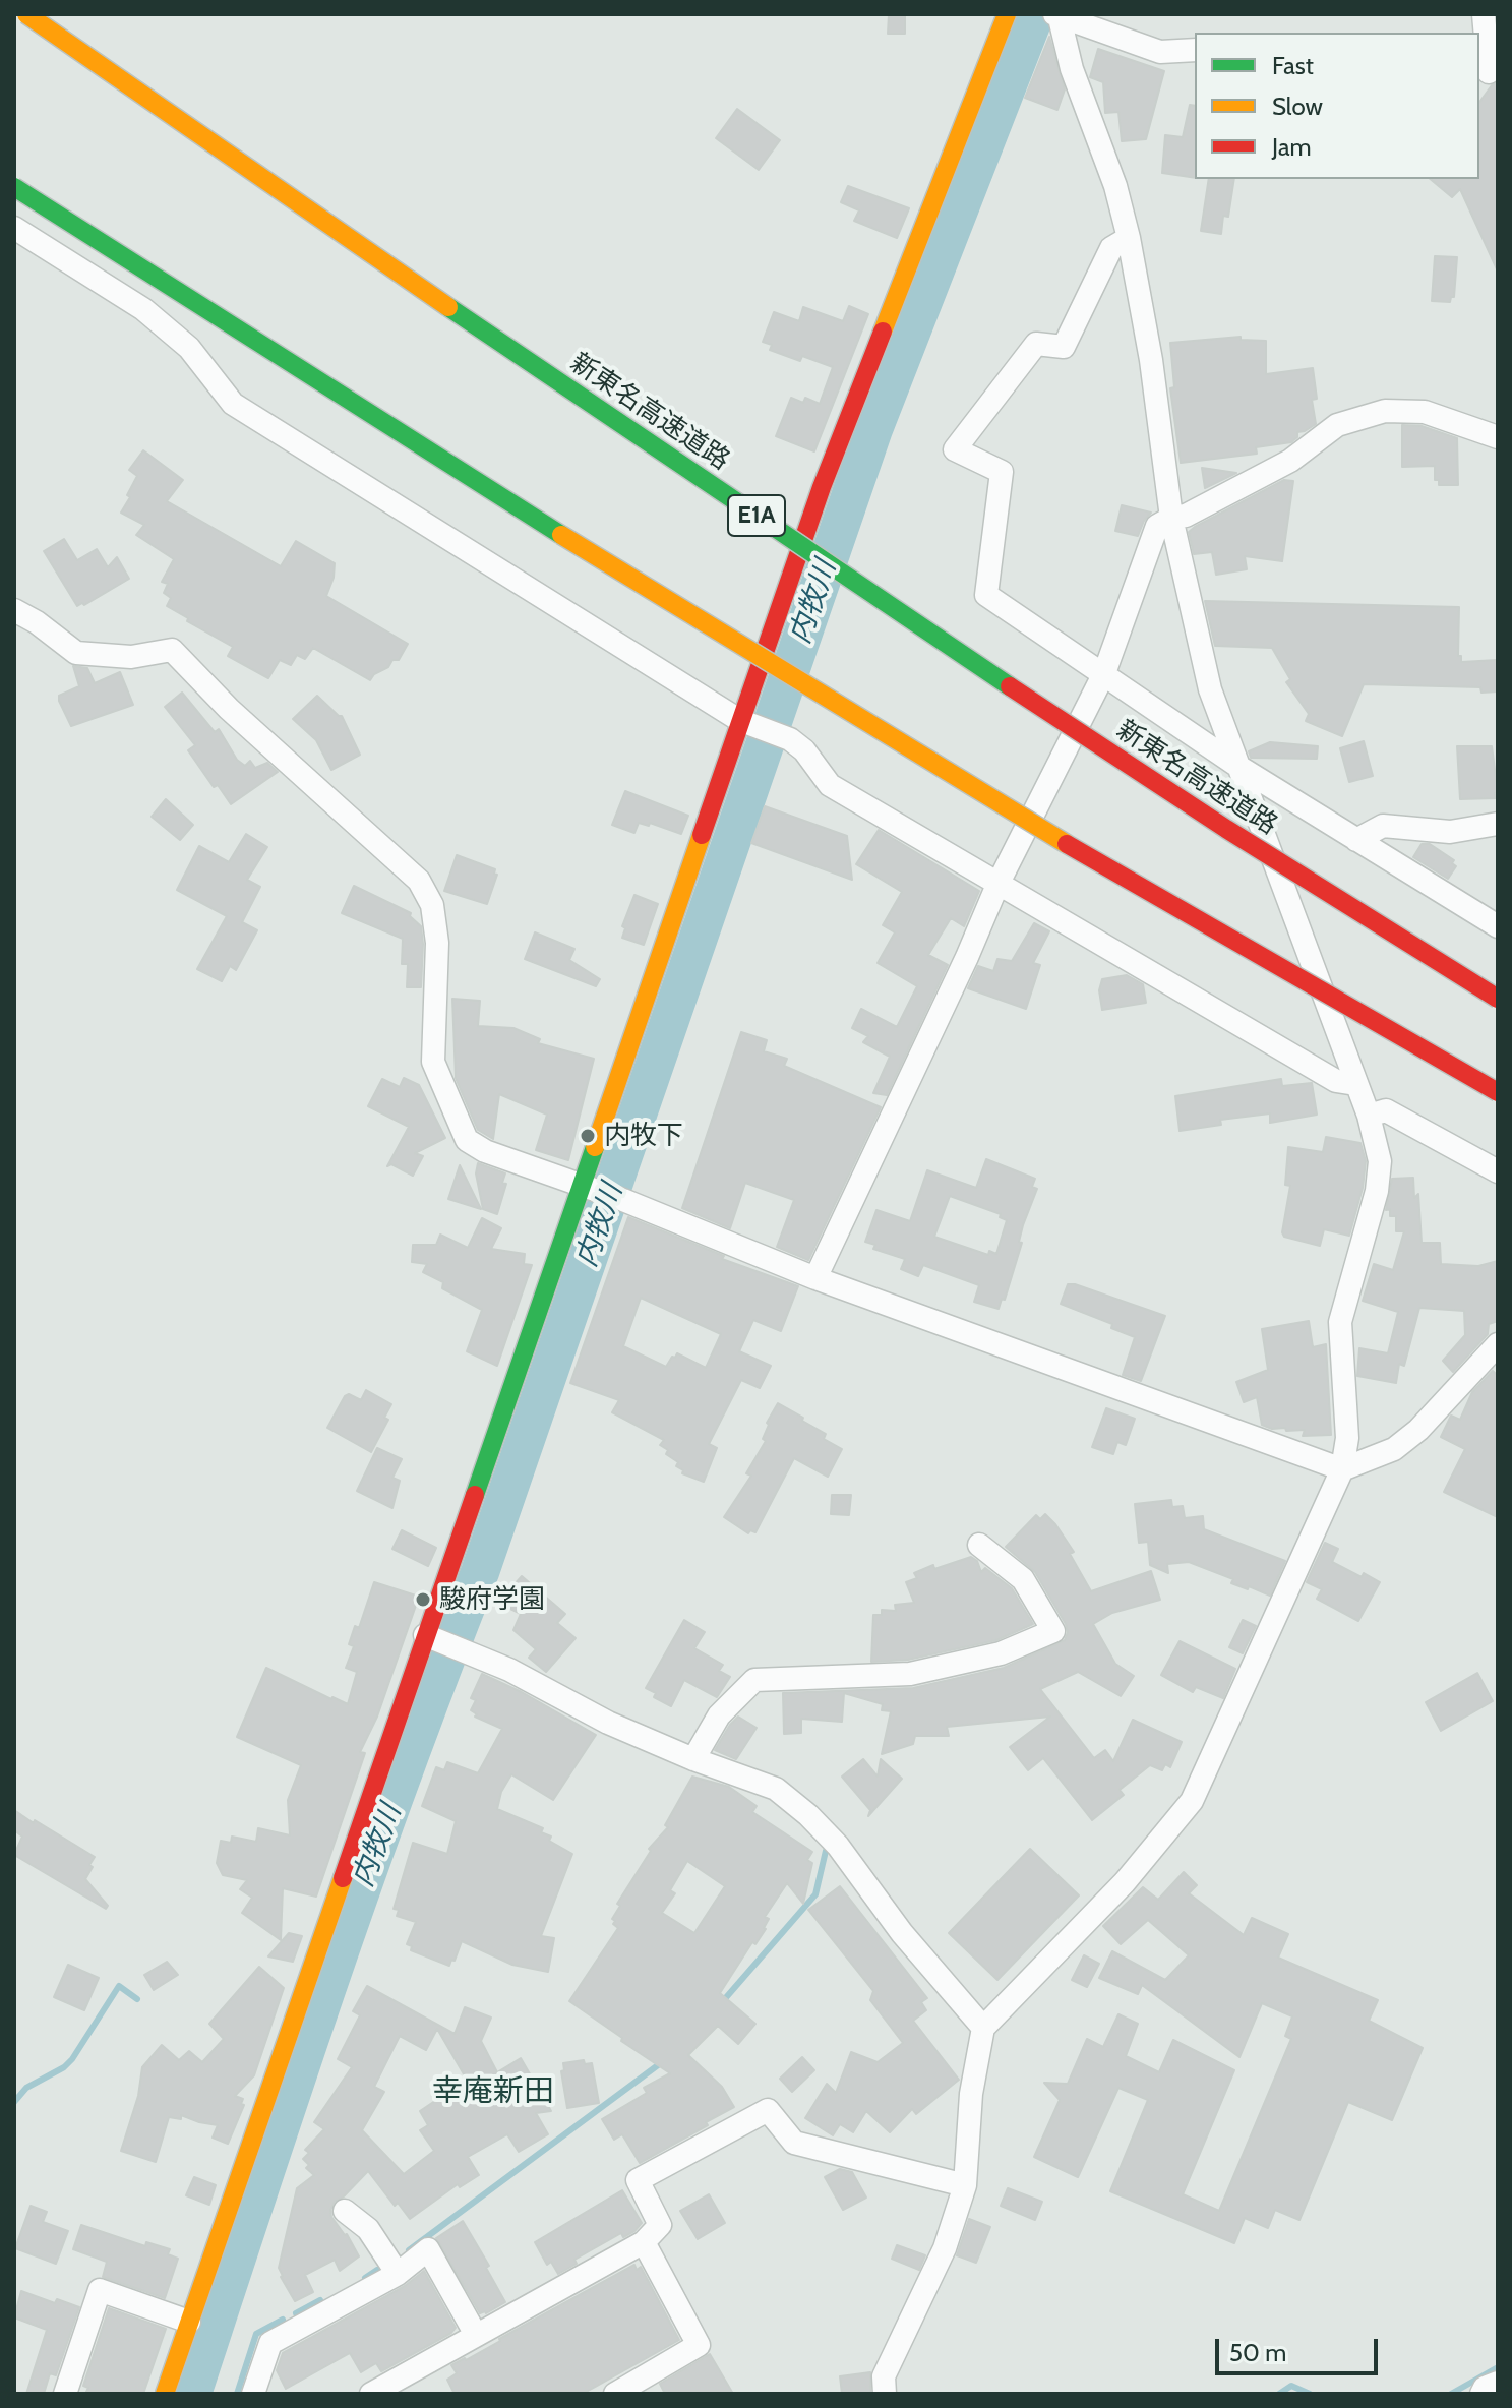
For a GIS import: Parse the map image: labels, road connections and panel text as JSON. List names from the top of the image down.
{
  "streets": {
    "main road": ["新東名高速道路", "E1A"]
  },
  "districts": ["幸庵新田"],
  "water": ["内牧川"],
  "places": ["内牧下", "駿府学園"],
  "legend": ["Fast", "Slow", "Jam"],
  "scale_bar": "50 m"
}
